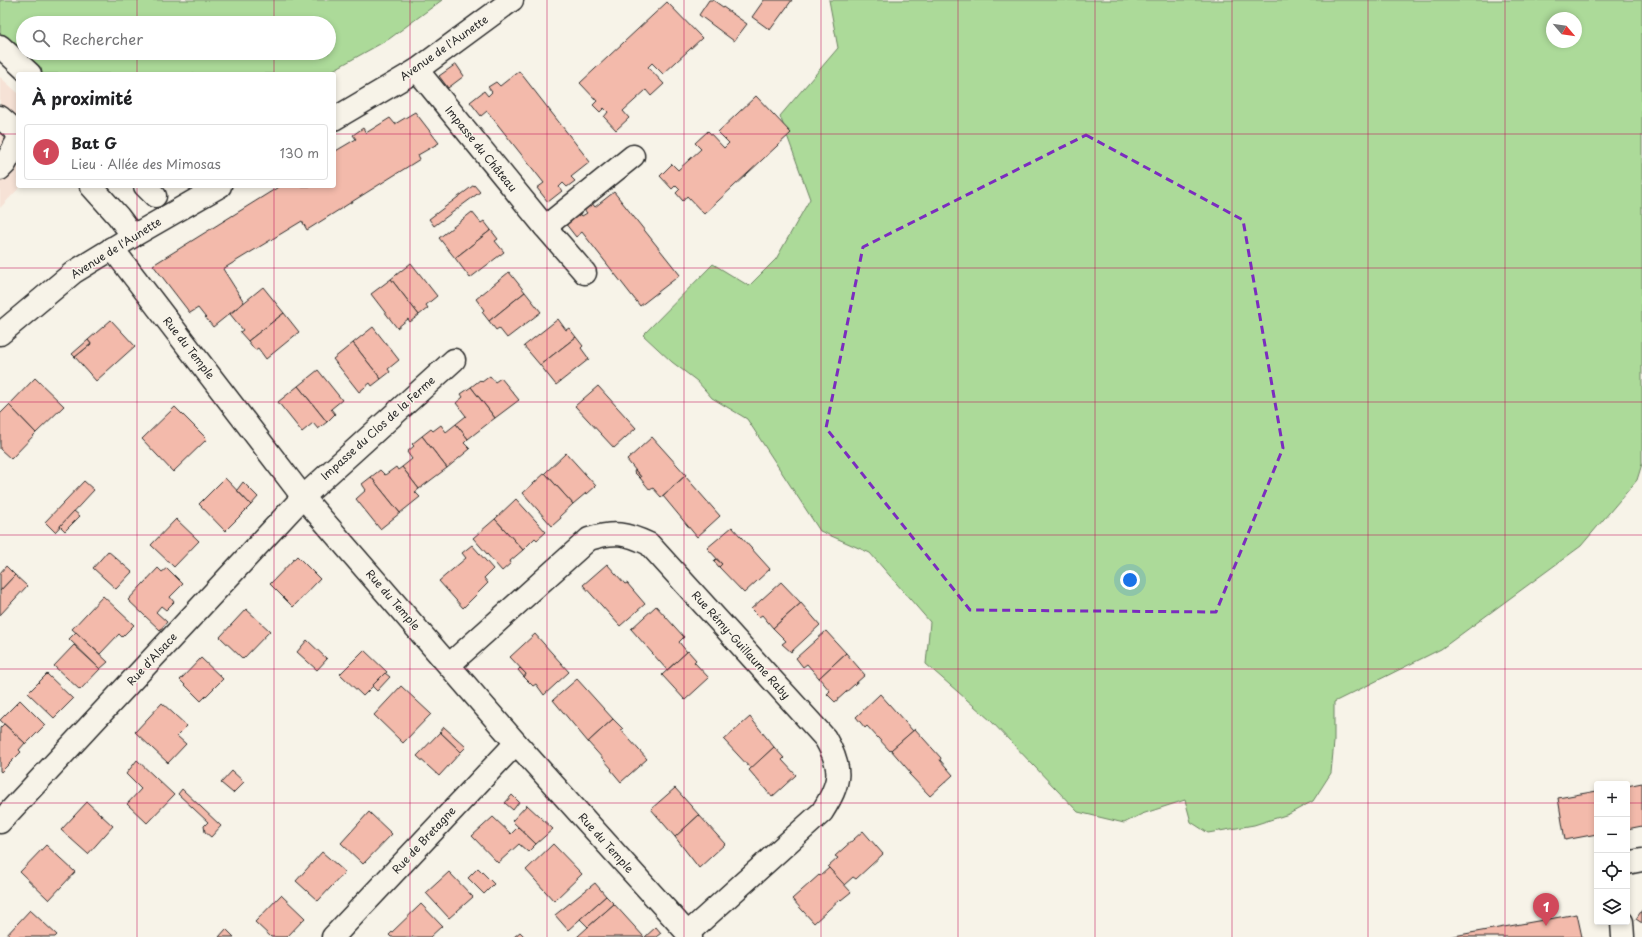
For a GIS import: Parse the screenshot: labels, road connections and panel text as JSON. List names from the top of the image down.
{
  "streets": {
    "street": [
      "Avenue de l'Aunette",
      "Impasse du Château",
      "Rue du Temple",
      "Impasse du Clos de la Ferme",
      "Rue Rémy-Guillaume Raby",
      "Rue d'Alsace",
      "Rue de Bretagne"
    ]
  },
  "crossings": [
    ["Avenue de l'Aunette", "Impasse du Château"],
    ["Avenue de l'Aunette", "Rue du Temple"],
    ["Rue du Temple", "Impasse du Clos de la Ferme"],
    ["Rue du Temple", "Rue Rémy-Guillaume Raby"],
    ["Rue du Temple", "Rue d'Alsace"],
    ["Rue du Temple", "Rue de Bretagne"],
    ["Impasse du Clos de la Ferme", "Rue d'Alsace"]
  ],
  "north": "bottom right",
  "page": {
    "search": "Rechercher",
    "heading": "À proximité",
    "list": [
      {
        "mark": "1",
        "name": "Bat G",
        "note": "Lieu · Allée des Mimosas",
        "value": "130 m"
      }
    ],
    "map_buttons": ["+", "−"],
    "pins": "1"
  }
}
